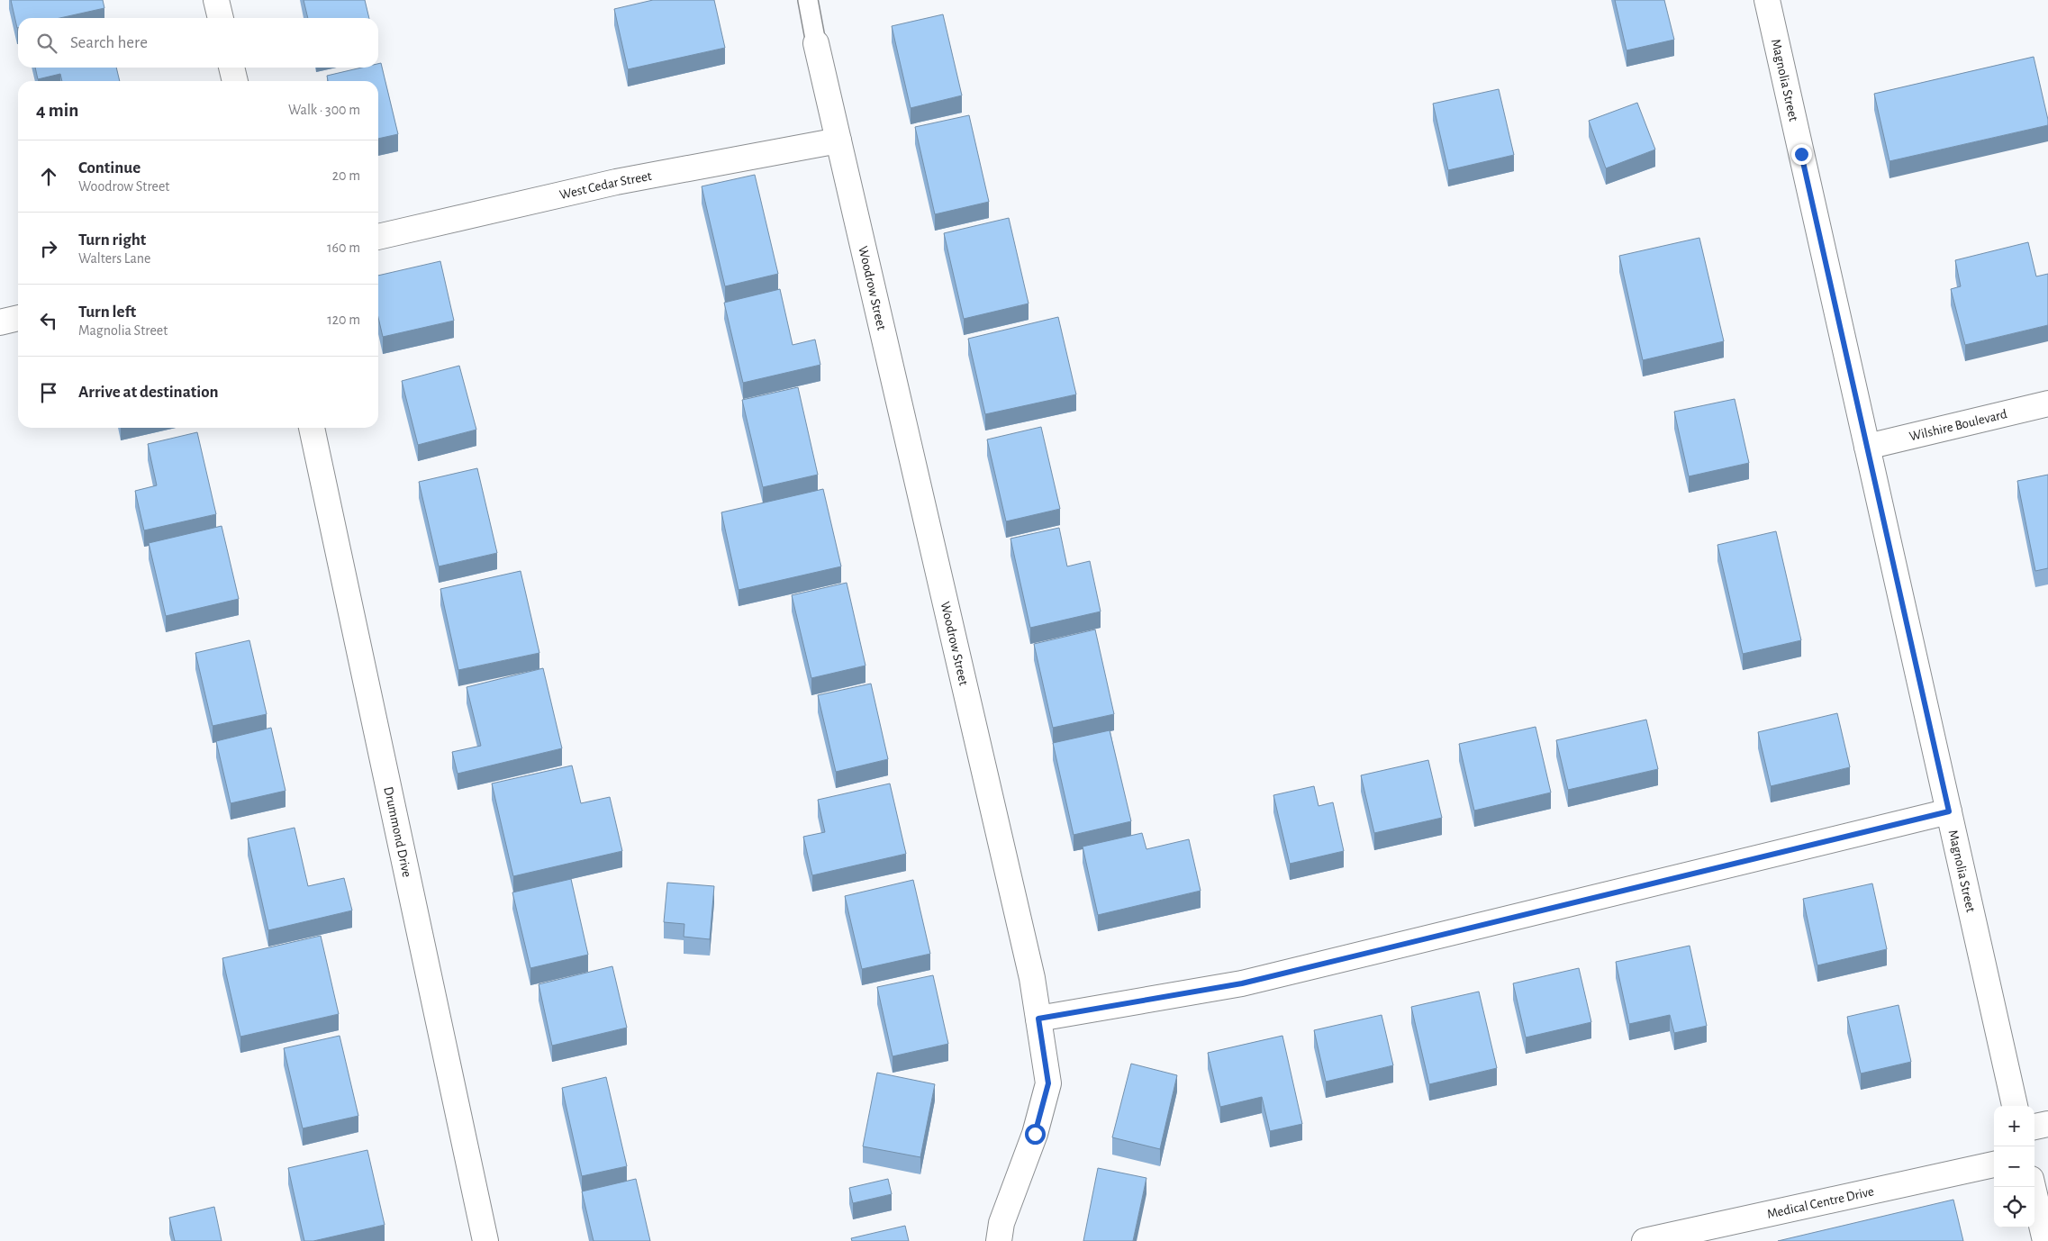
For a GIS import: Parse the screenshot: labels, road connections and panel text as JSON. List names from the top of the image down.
{
  "streets": {
    "street": [
      "Magnolia Street",
      "West Cedar Street",
      "Woodrow Street",
      "Wilshire Boulevard",
      "Drummond Drive",
      "Medical Centre Drive"
    ]
  },
  "crossings": [
    ["Magnolia Street", "Wilshire Boulevard"],
    ["West Cedar Street", "Woodrow Street"]
  ],
  "page": {
    "search": "Search here",
    "heading": ["4 min", "Walk · 300 m"],
    "list": [
      ["Continue", "Woodrow Street", "20 m"],
      ["Turn right", "Walters Lane", "160 m"],
      ["Turn left", "Magnolia Street", "120 m"],
      "Arrive at destination"
    ],
    "map_buttons": ["+", "−"]
  }
}
